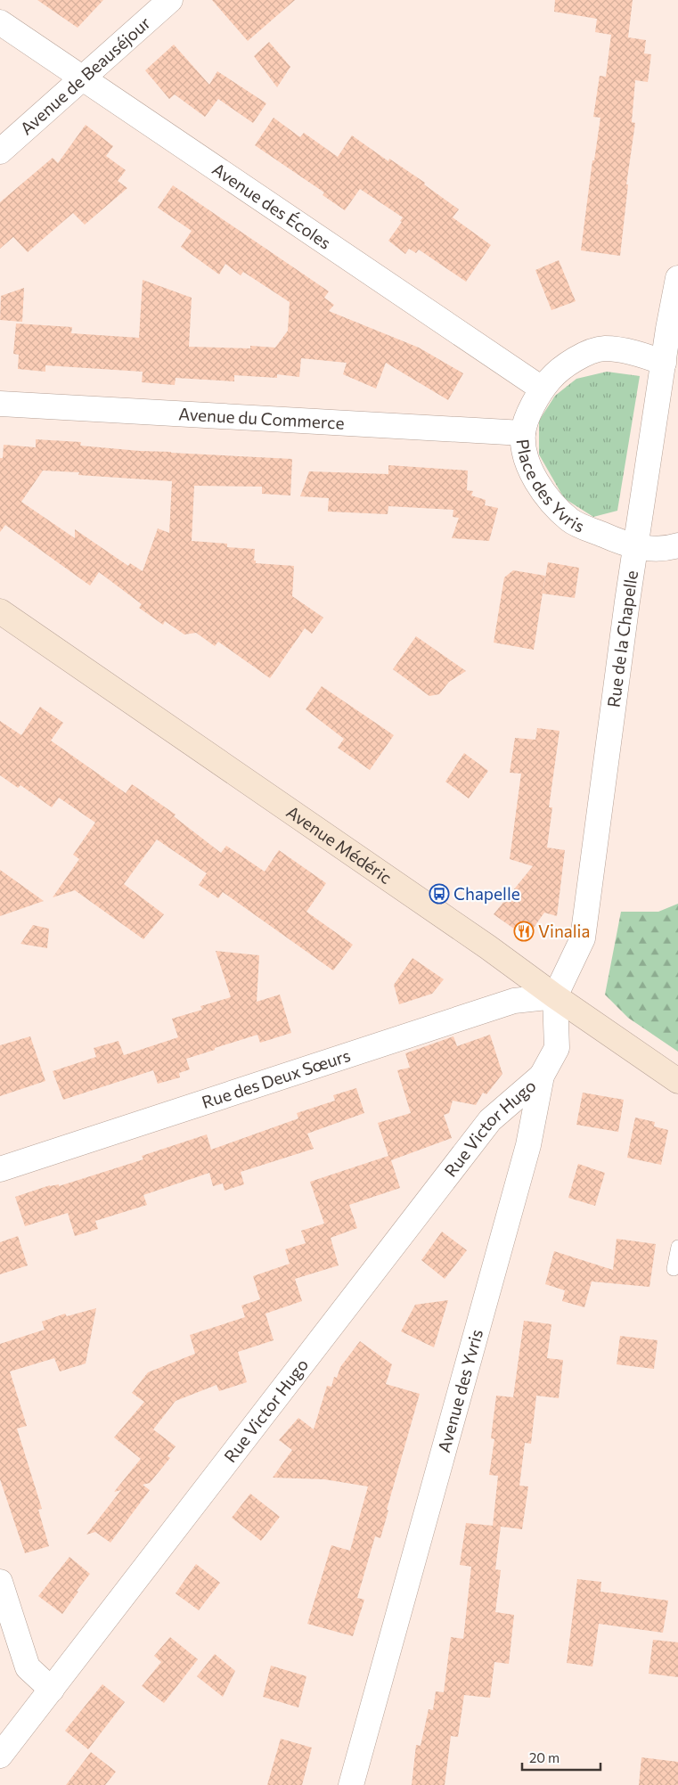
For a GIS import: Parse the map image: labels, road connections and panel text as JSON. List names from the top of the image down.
{
  "streets": {
    "main road": ["Avenue Médéric"],
    "street": [
      "Avenue de Beauséjour",
      "Avenue des Écoles",
      "Avenue du Commerce",
      "Place des Yvris",
      "Rue de la Chapelle",
      "Rue des Deux Sœurs",
      "Rue Victor Hugo",
      "Avenue des Yvris"
    ]
  },
  "crossings": [
    ["Avenue de Beauséjour", "Avenue des Écoles"],
    ["Avenue des Écoles", "Place des Yvris"],
    ["Avenue du Commerce", "Place des Yvris"],
    ["Place des Yvris", "Rue de la Chapelle"],
    ["Rue de la Chapelle", "Avenue Médéric"],
    ["Rue de la Chapelle", "Rue des Deux Sœurs"],
    ["Rue de la Chapelle", "Avenue des Yvris"],
    ["Avenue Médéric", "Rue des Deux Sœurs"],
    ["Avenue Médéric", "Avenue des Yvris"],
    ["Rue des Deux Sœurs", "Avenue des Yvris"],
    ["Rue Victor Hugo", "Avenue des Yvris"]
  ],
  "places": {
    "bus stop": ["Chapelle"],
    "restaurant": ["Vinalia"]
  },
  "scale_bar": "20 m"
}
